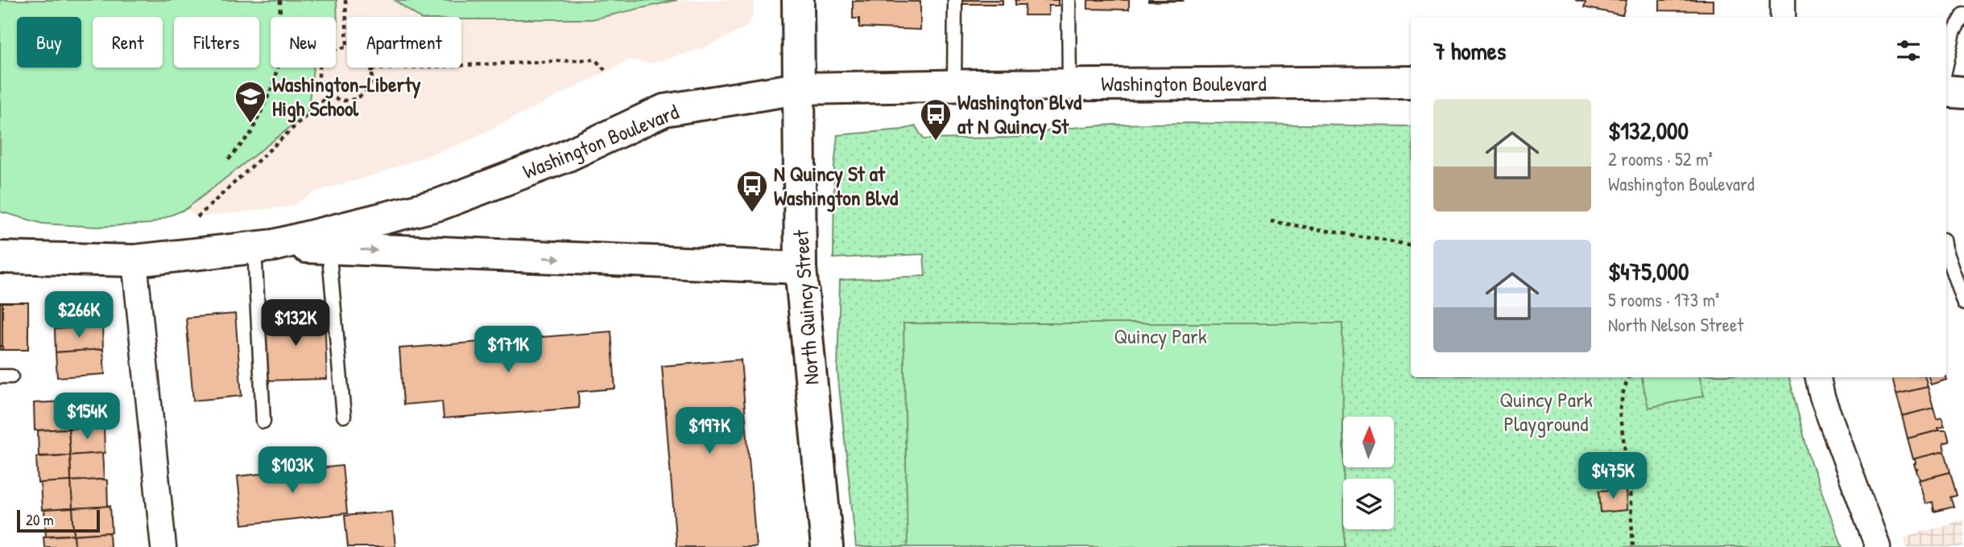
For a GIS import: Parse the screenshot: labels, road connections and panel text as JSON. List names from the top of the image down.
{
  "streets": {
    "main road": ["Washington Boulevard", "North Quincy Street"]
  },
  "crossings": [
    ["Washington Boulevard", "North Quincy Street"]
  ],
  "parks": ["Quincy Park", "Quincy Park Playground"],
  "places": {
    "school or university": ["Washington-Liberty High School"],
    "bus stop": ["Washington Blvd at N Quincy St", "N Quincy St at Washington Blvd"]
  },
  "scale_bar": "20 m",
  "north": "top",
  "page": {
    "chip": [
      "Buy",
      "Rent",
      "Filters",
      "New",
      "Apartment"
    ],
    "heading": "7 homes",
    "list": [
      {
        "name": "$132,000",
        "note": "2 rooms · 52 m² · Washington Boulevard"
      },
      {
        "name": "$475,000",
        "note": "5 rooms · 173 m² · North Nelson Street"
      }
    ],
    "price": [
      "$266K",
      "$132K",
      "$171K",
      "$154K",
      "$197K",
      "$103K",
      "$475K"
    ],
    "scale": "20 m"
  }
}
